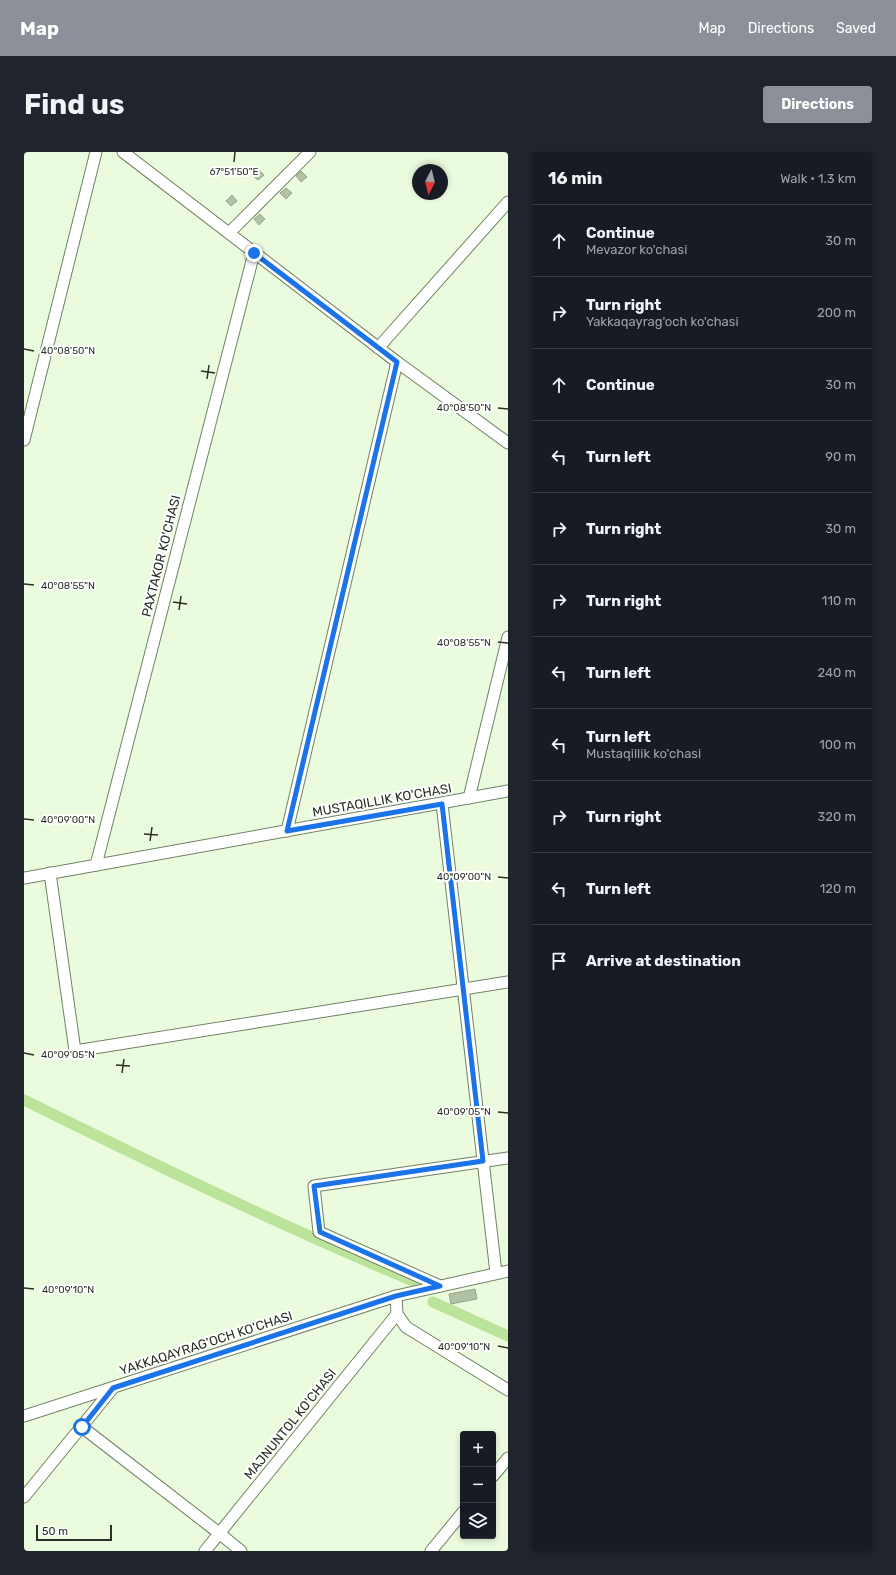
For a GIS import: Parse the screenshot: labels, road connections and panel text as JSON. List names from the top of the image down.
{
  "streets": {
    "street": [
      "PAXTAKOR KO'CHASI",
      "MUSTAQILLIK KO'CHASI",
      "YAKKAQAYRAG'OCH KO'CHASI",
      "MAJNUNTOL KO'CHASI"
    ]
  },
  "crossings": [
    ["PAXTAKOR KO'CHASI", "MUSTAQILLIK KO'CHASI"]
  ],
  "scale_bar": "50 m",
  "north": "bottom",
  "page": {
    "header": "Map",
    "nav": ["Map", "Directions", "Saved"],
    "buttons": "Directions",
    "title": "Find us",
    "heading": ["16 min", "Walk · 1.3 km"],
    "list": [
      ["Continue", "Mevazor ko'chasi", "30 m"],
      ["Turn right", "Yakkaqayrag'och ko'chasi", "200 m"],
      ["Continue", "30 m"],
      ["Turn left", "90 m"],
      ["Turn right", "30 m"],
      ["Turn right", "110 m"],
      ["Turn left", "240 m"],
      ["Turn left", "Mustaqillik ko'chasi", "100 m"],
      ["Turn right", "320 m"],
      ["Turn left", "120 m"],
      "Arrive at destination"
    ],
    "map_buttons": ["+", "−"],
    "scale": "50 m"
  },
  "coordinates": [
    "67°51'50\"E",
    "40°08'50\"N",
    "40°08'55\"N",
    "40°09'00\"N",
    "40°09'05\"N",
    "40°09'10\"N"
  ]
}
